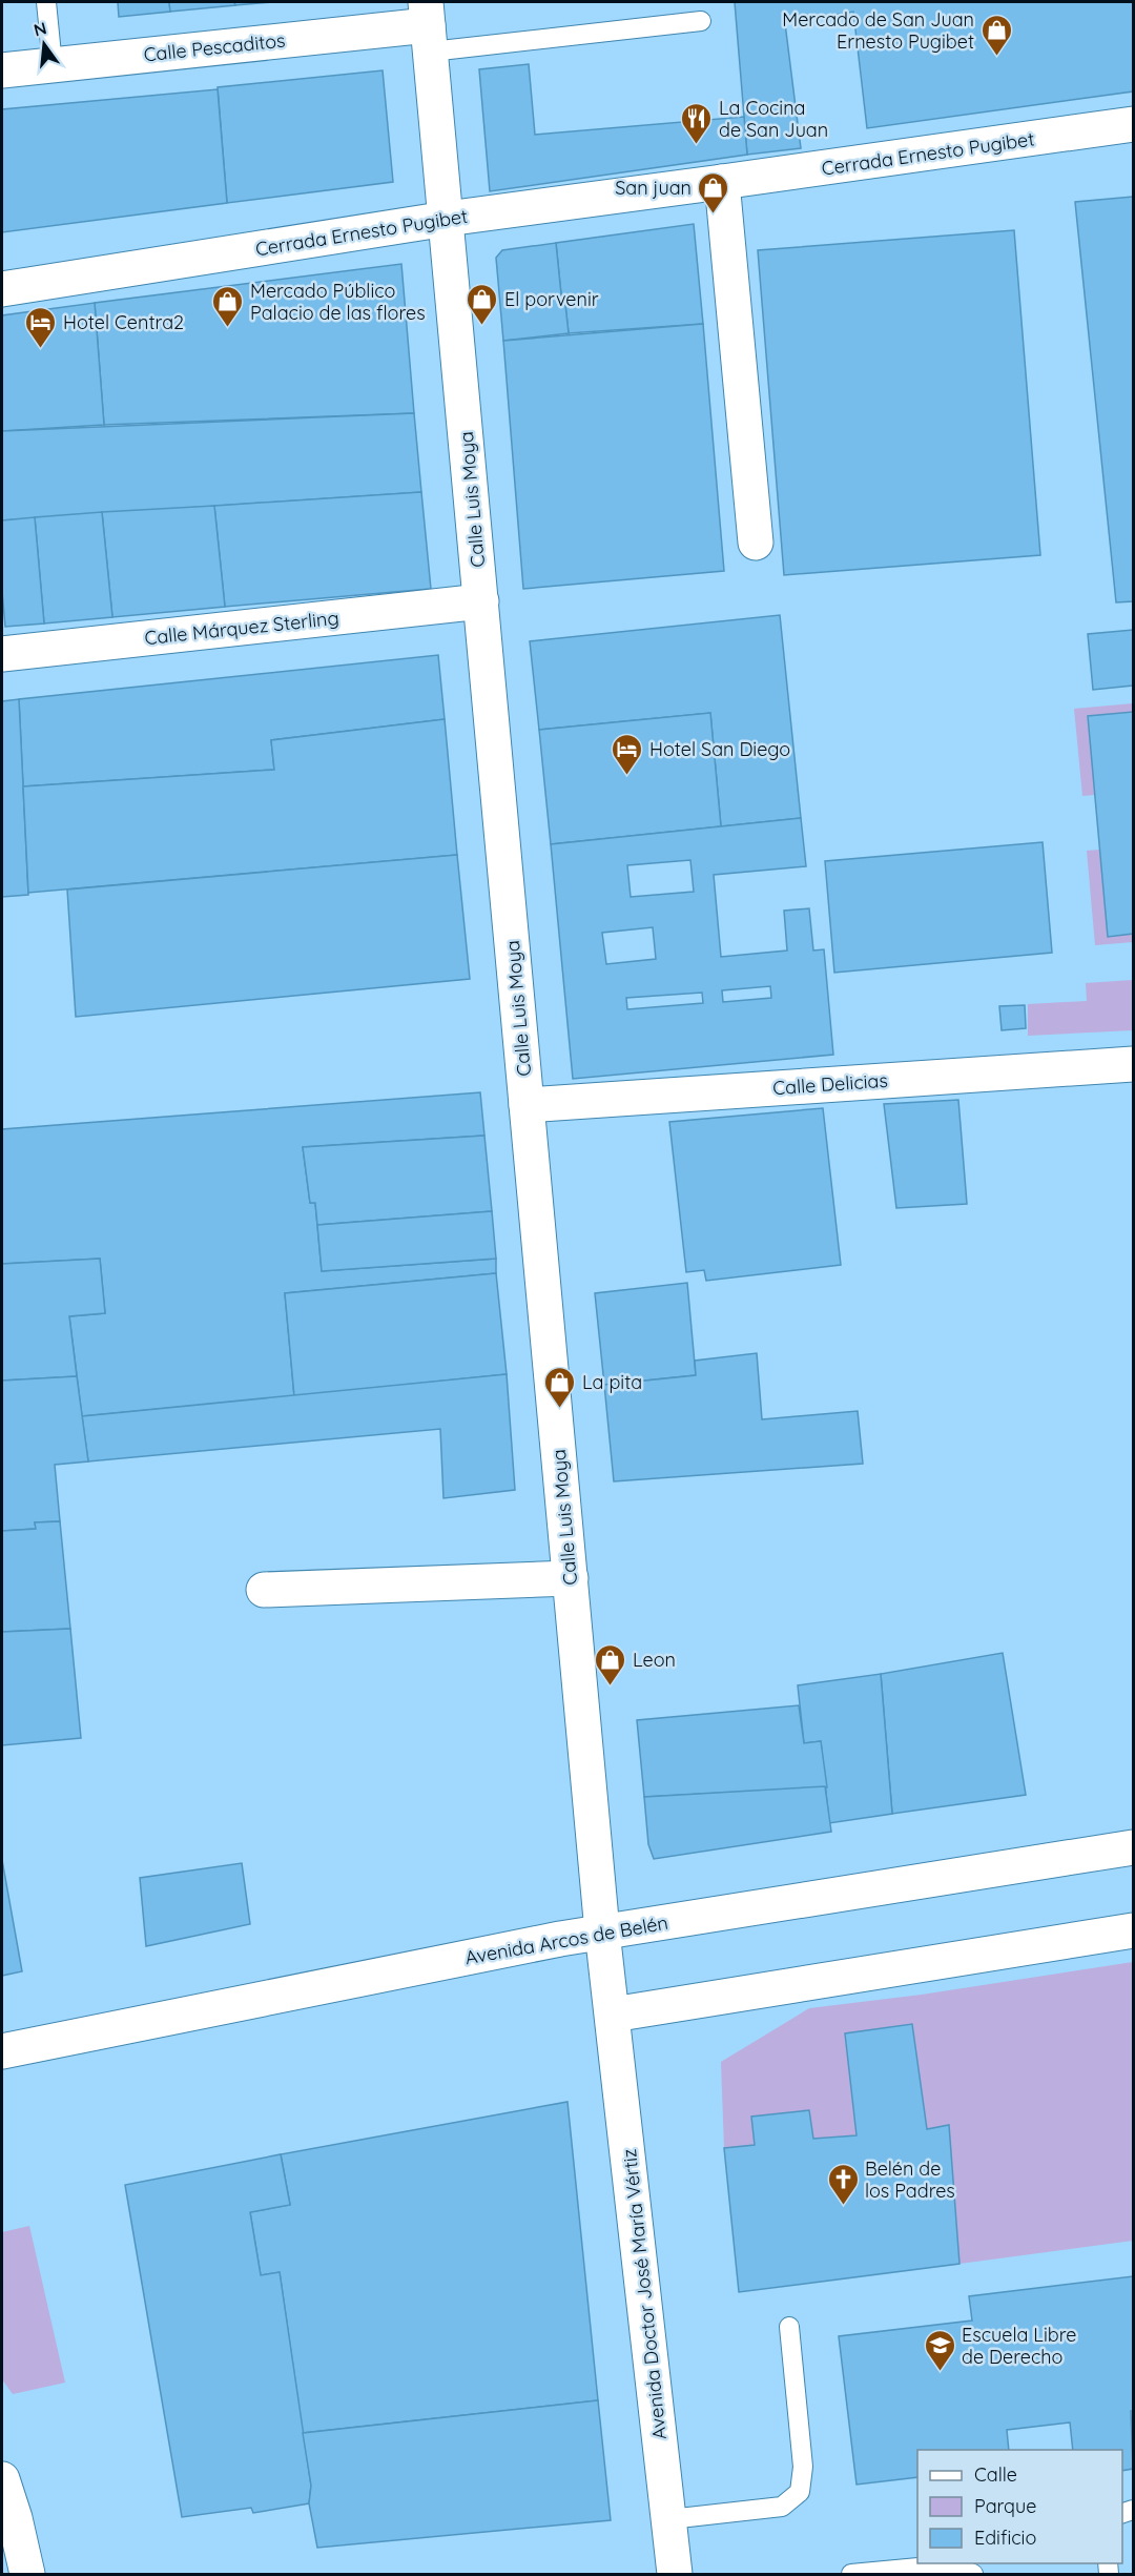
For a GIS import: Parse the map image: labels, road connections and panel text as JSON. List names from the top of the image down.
{
  "streets": {
    "street": [
      "Calle Pescaditos",
      "Cerrada Ernesto Pugibet",
      "Calle Luis Moya",
      "Calle Márquez Sterling",
      "Calle Delicias",
      "Avenida Arcos de Belén",
      "Avenida Doctor José María Vértiz"
    ]
  },
  "crossings": [
    ["Calle Pescaditos", "Calle Luis Moya"],
    ["Cerrada Ernesto Pugibet", "Calle Luis Moya"],
    ["Calle Luis Moya", "Calle Márquez Sterling"],
    ["Calle Luis Moya", "Calle Delicias"],
    ["Calle Luis Moya", "Avenida Arcos de Belén"],
    ["Calle Luis Moya", "Avenida Doctor José María Vértiz"]
  ],
  "places": {
    "shop": [
      "Mercado de San Juan Ernesto Pugibet",
      "San juan",
      "El porvenir",
      "Mercado Público Palacio de las flores",
      "La pita",
      "Leon"
    ],
    "restaurant": ["La Cocina de San Juan"],
    "hotel": ["Hotel Centra2", "Hotel San Diego"],
    "church": ["Belén de los Padres"],
    "school or university": ["Escuela Libre de Derecho"]
  },
  "legend": ["Calle", "Parque", "Edificio"],
  "north": "top"
}
